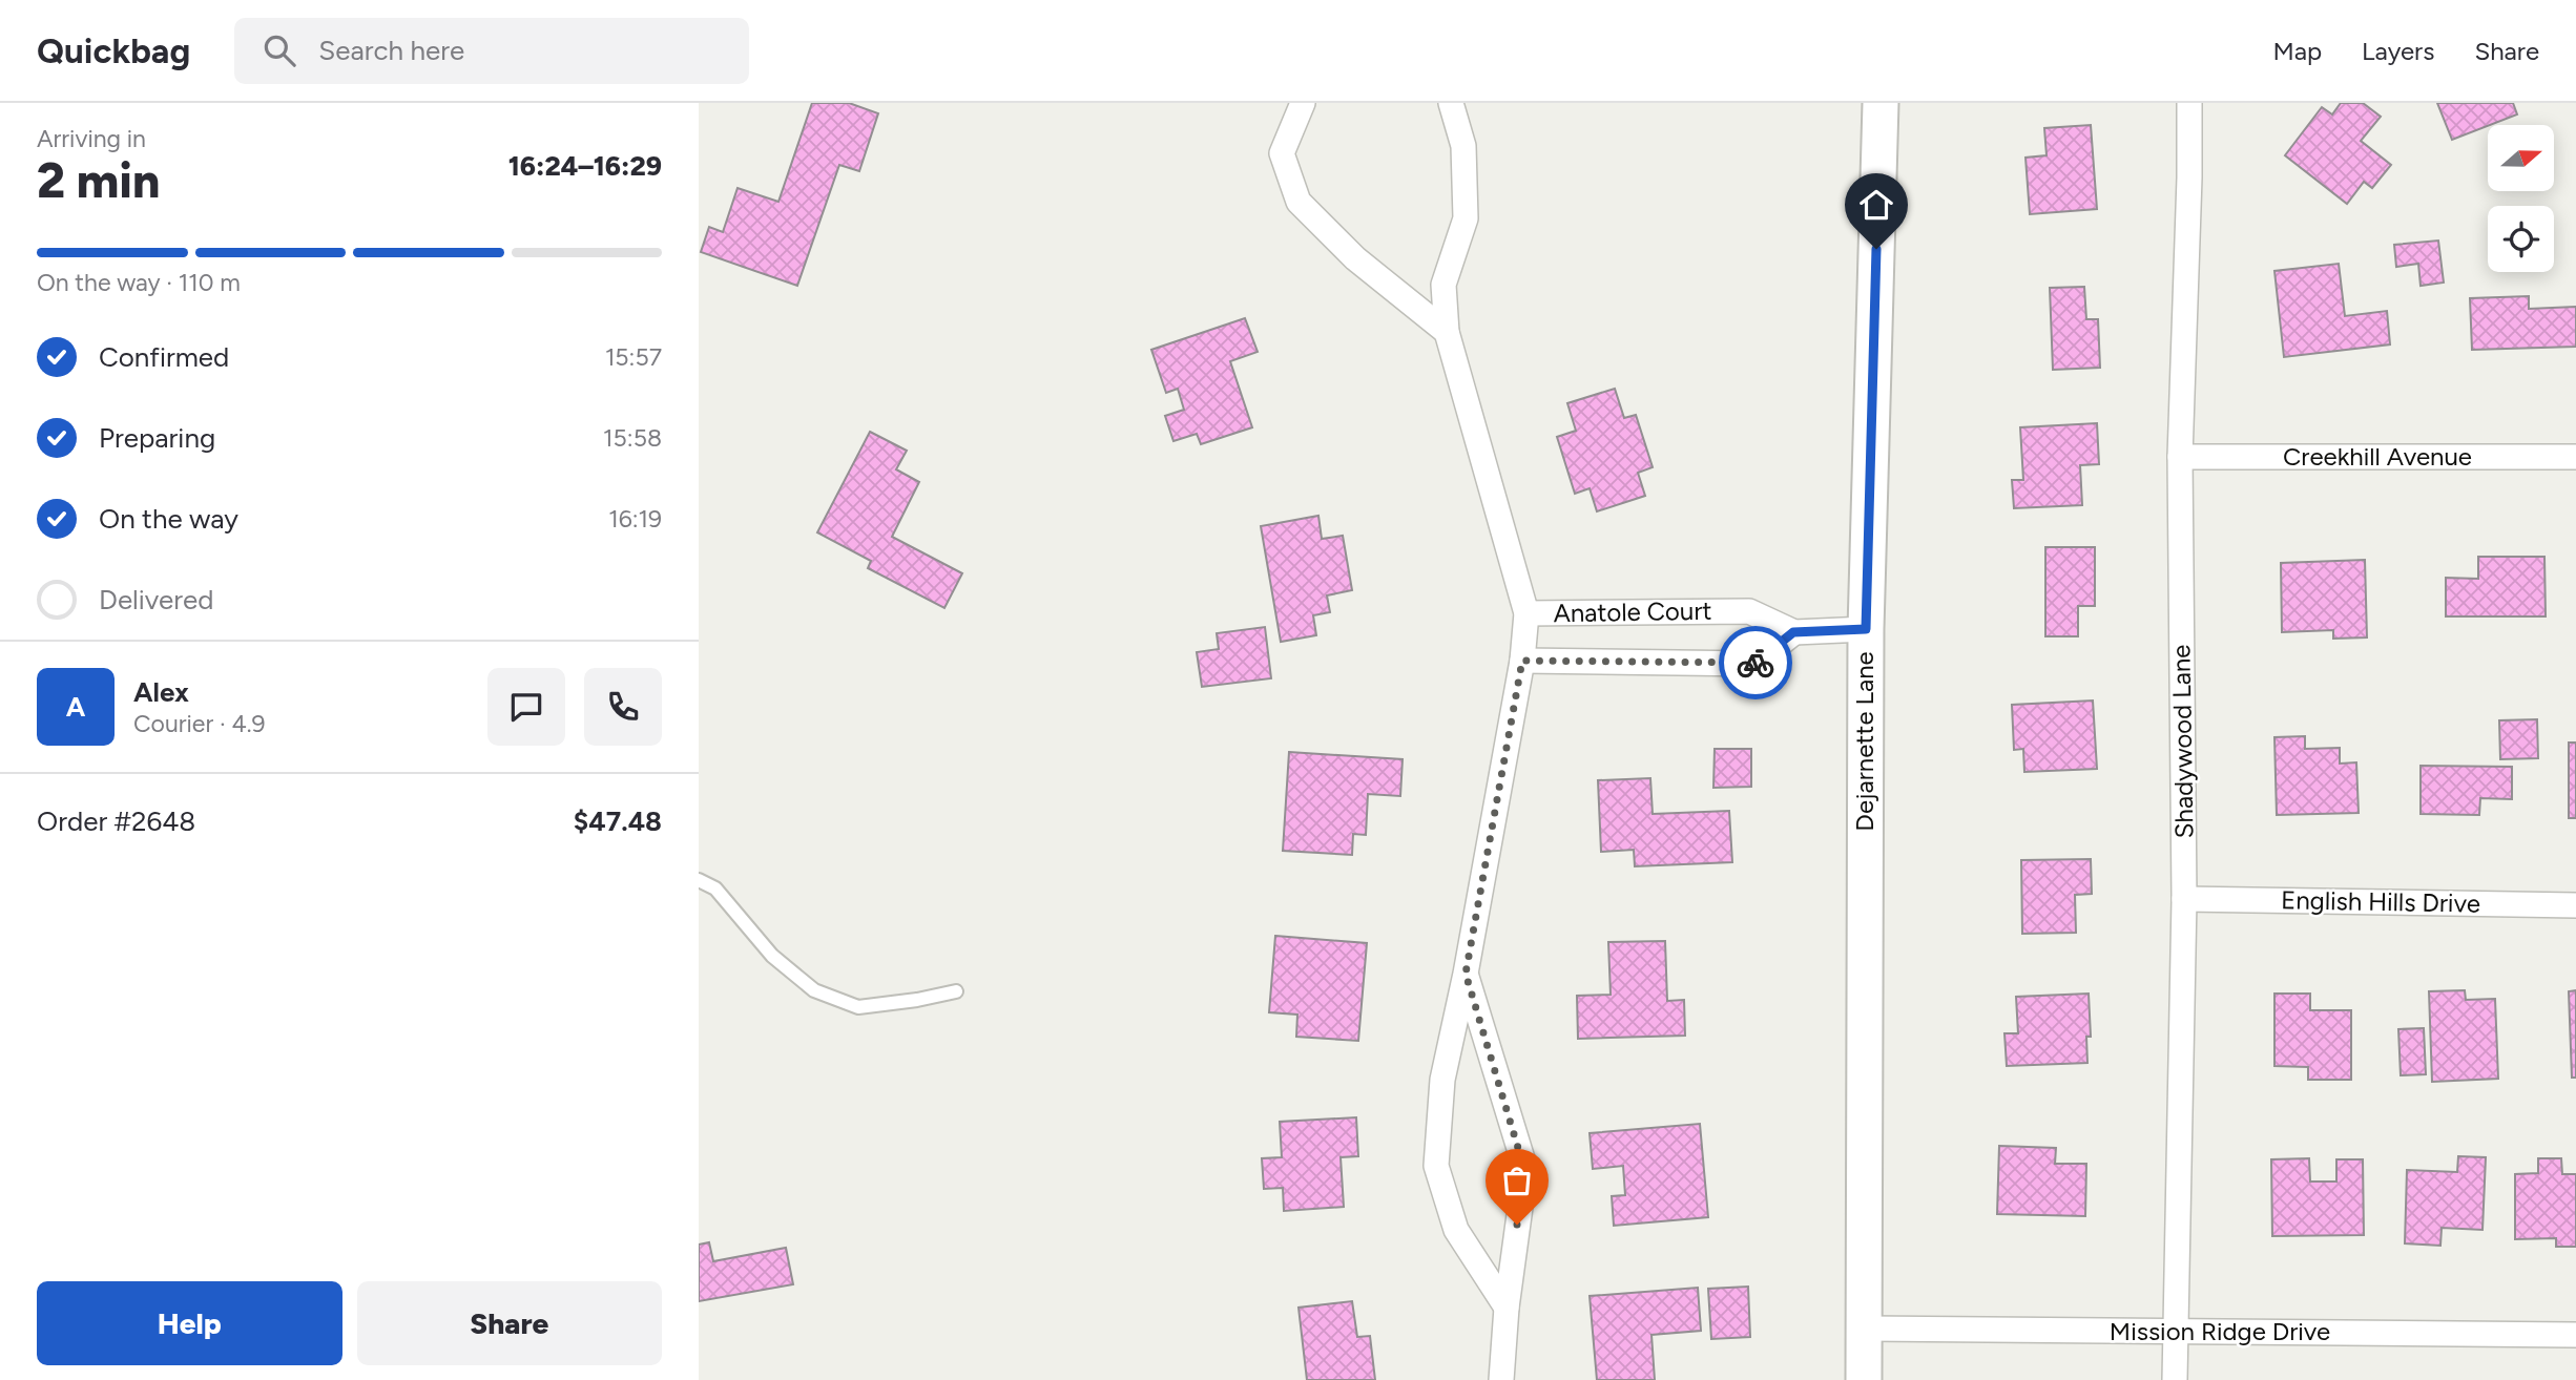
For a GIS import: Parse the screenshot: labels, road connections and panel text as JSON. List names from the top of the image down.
{
  "streets": {
    "main road": ["Dejarnette Lane"],
    "street": [
      "Creekhill Avenue",
      "Anatole Court",
      "Shadywood Lane",
      "English Hills Drive",
      "Mission Ridge Drive"
    ]
  },
  "crossings": [
    ["Creekhill Avenue", "Shadywood Lane"],
    ["Anatole Court", "Dejarnette Lane"],
    ["Dejarnette Lane", "Mission Ridge Drive"],
    ["Shadywood Lane", "English Hills Drive"],
    ["Shadywood Lane", "Mission Ridge Drive"]
  ],
  "north": "right",
  "page": {
    "header": "Quickbag",
    "search": "Search here",
    "nav": ["Map", "Layers", "Share"],
    "heading": ["2 min", "Arriving in", "16:24–16:29"],
    "panel": [
      "Alex",
      "Courier · 4.9",
      "Order #2648",
      "$47.48"
    ],
    "bar": "On the way · 110 m",
    "list": [
      ["Confirmed", "15:57"],
      ["Preparing", "15:58"],
      ["On the way", "16:19"],
      "Delivered"
    ],
    "round": "A",
    "buttons": ["Help", "Share"]
  }
}
